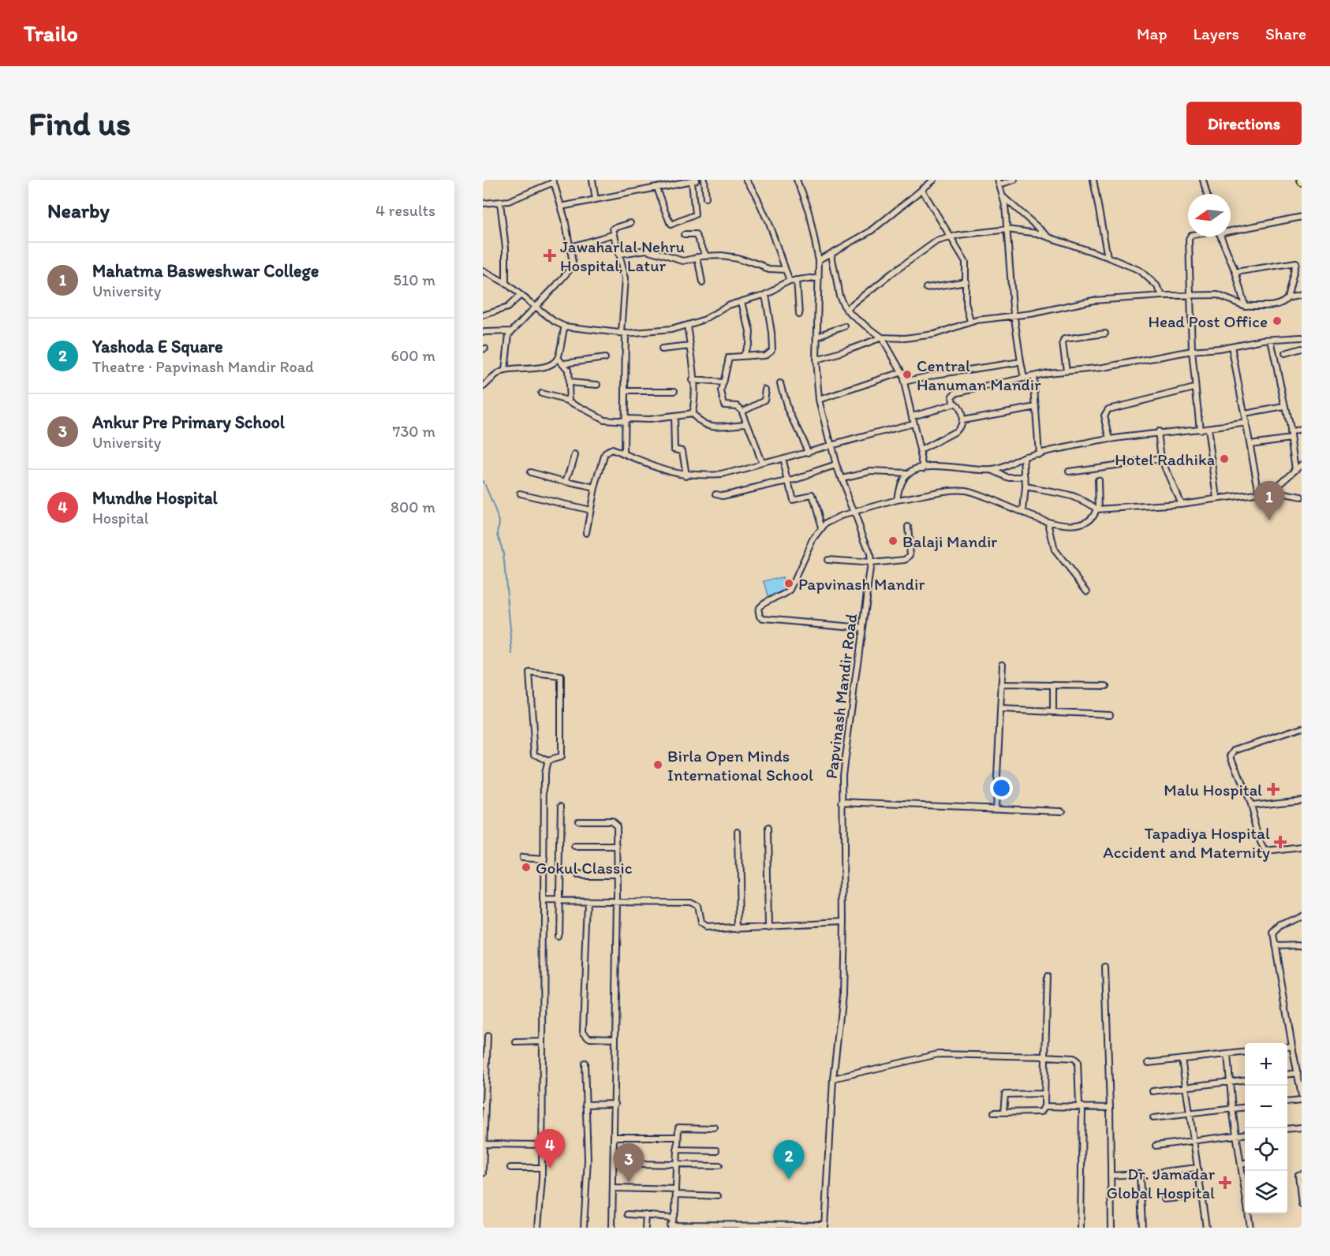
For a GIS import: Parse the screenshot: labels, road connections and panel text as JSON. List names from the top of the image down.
{
  "streets": {
    "street": ["Papvinash Mandir Road"]
  },
  "places": {
    "health": [
      "Jawaharlal Nehru Hospital, Latur",
      "Malu Hospital",
      "Tapadiya Hospital Accident and Maternity",
      "Dr. Jamadar Global Hospital"
    ],
    "other": [
      "Head Post Office",
      "Central Hanuman Mandir",
      "Hotel Radhika",
      "Balaji Mandir",
      "Papvinash Mandir",
      "Birla Open Minds International School",
      "Gokul Classic"
    ]
  },
  "north": "left",
  "page": {
    "header": "Trailo",
    "nav": ["Map", "Layers", "Share"],
    "buttons": "Directions",
    "title": "Find us",
    "heading": ["Nearby", "4 results"],
    "list": [
      {
        "mark": "1",
        "name": "Mahatma Basweshwar College",
        "note": "University",
        "value": "510 m"
      },
      {
        "mark": "2",
        "name": "Yashoda E Square",
        "note": "Theatre · Papvinash Mandir Road",
        "value": "600 m"
      },
      {
        "mark": "3",
        "name": "Ankur Pre Primary School",
        "note": "University",
        "value": "730 m"
      },
      {
        "mark": "4",
        "name": "Mundhe Hospital",
        "note": "Hospital",
        "value": "800 m"
      }
    ],
    "pins": [
      "1",
      "4",
      "2",
      "3"
    ],
    "map_buttons": ["+", "−"]
  }
}
